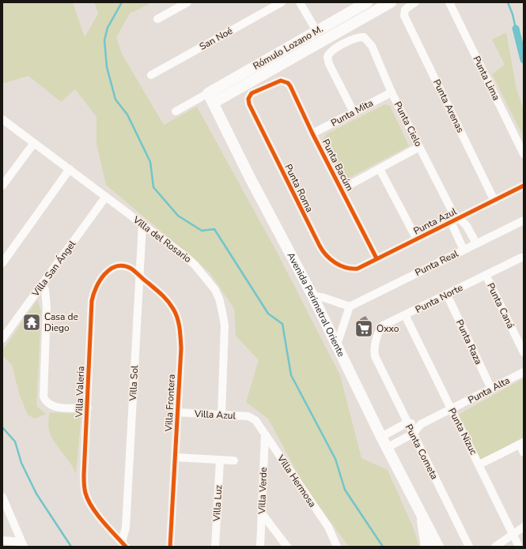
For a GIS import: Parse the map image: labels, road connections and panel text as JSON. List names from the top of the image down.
{
  "streets": {
    "street": [
      "San Noé",
      "Rómulo Lozano M.",
      "Punta Lima",
      "Punta Arenas",
      "Punta Mita",
      "Punta Cielo",
      "Punta Bacúm",
      "Punta Roma",
      "Punta Azul",
      "Villa del Rosario",
      "Punta Real",
      "Villa San Ángel",
      "Punta Norte",
      "Avenida Perimetral Oriente",
      "Punta Caná",
      "Punta Raza",
      "Villa Sol",
      "Punta Alta",
      "Villa Valeria",
      "Villa Frontera",
      "Villa Azul",
      "Punta Nizuc",
      "Punta Cometa",
      "Villa Hermosa",
      "Villa Verde",
      "Villa Luz"
    ]
  },
  "crossings": [
    ["Rómulo Lozano M.", "Avenida Perimetral Oriente"],
    ["Punta Arenas", "Punta Azul"],
    ["Punta Mita", "Punta Cielo"],
    ["Punta Mita", "Punta Bacúm"],
    ["Punta Cielo", "Punta Azul"],
    ["Punta Cielo", "Punta Real"],
    ["Punta Bacúm", "Punta Roma"],
    ["Punta Bacúm", "Punta Azul"],
    ["Punta Roma", "Punta Azul"],
    ["Villa del Rosario", "Villa San Ángel"],
    ["Villa del Rosario", "Villa Sol"],
    ["Villa del Rosario", "Villa Azul"],
    ["Punta Norte", "Punta Caná"],
    ["Punta Norte", "Punta Raza"],
    ["Punta Norte", "Punta Nizuc"],
    ["Punta Norte", "Punta Cometa"],
    ["Avenida Perimetral Oriente", "Punta Alta"],
    ["Punta Raza", "Punta Alta"],
    ["Villa Sol", "Villa Valeria"],
    ["Villa Sol", "Villa Frontera"],
    ["Punta Alta", "Punta Nizuc"],
    ["Punta Alta", "Punta Cometa"],
    ["Villa Valeria", "Villa Frontera"],
    ["Villa Frontera", "Villa Azul"],
    ["Villa Azul", "Villa Hermosa"],
    ["Villa Hermosa", "Villa Verde"]
  ],
  "places": {
    "temple": ["Casa de Diego"],
    "supermarket": ["Oxxo"]
  }
}
